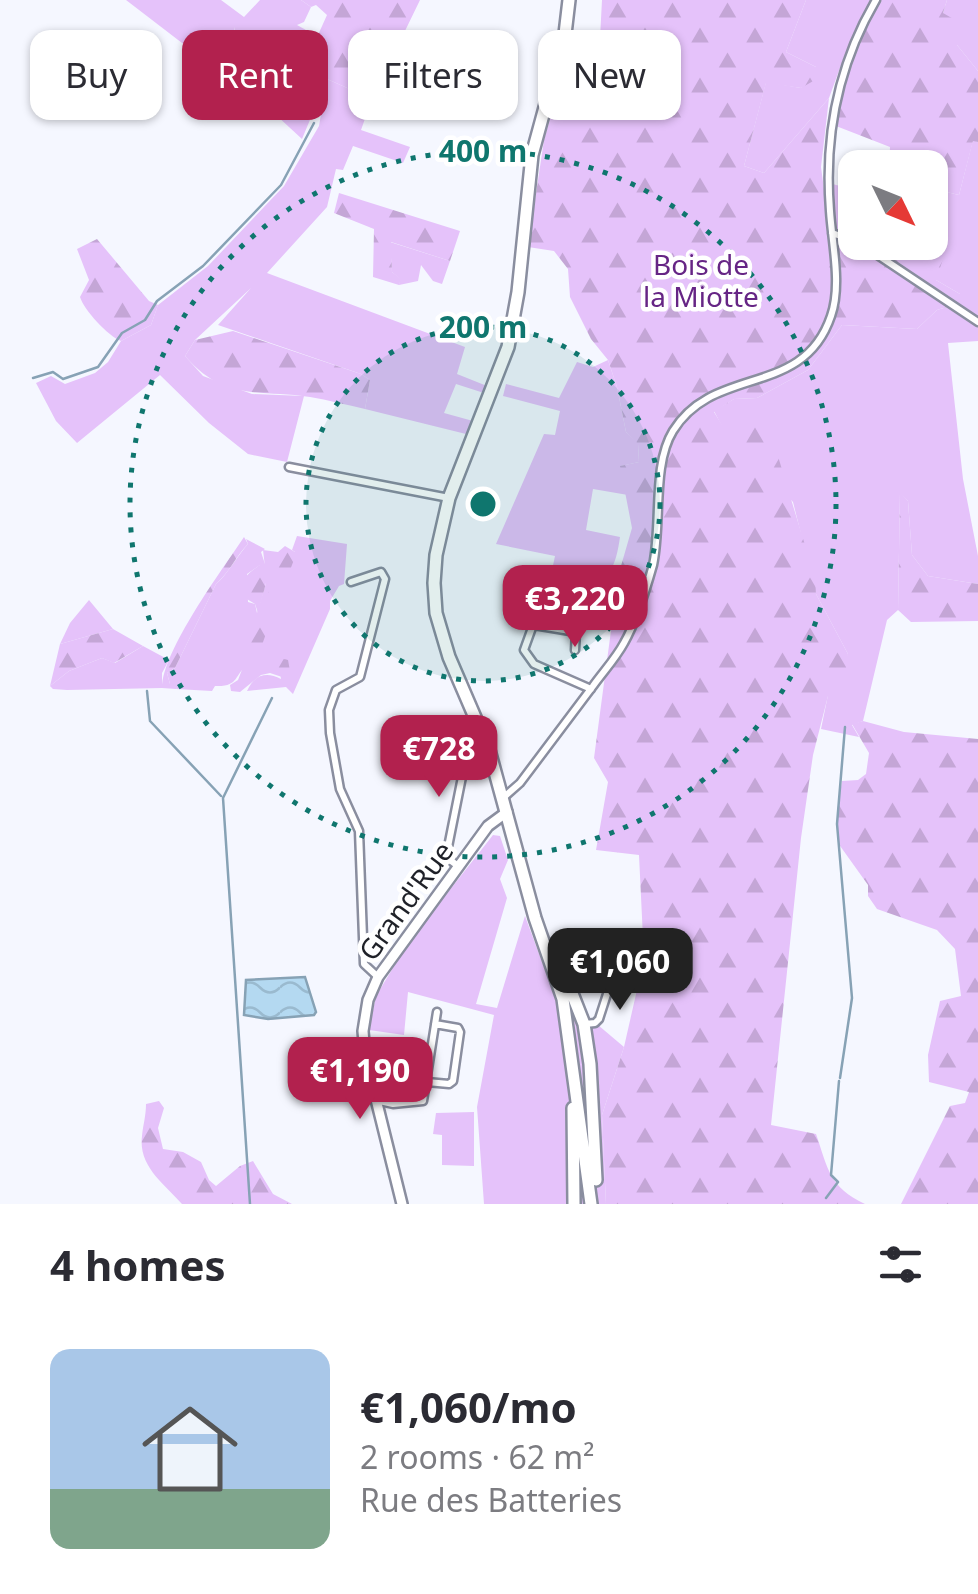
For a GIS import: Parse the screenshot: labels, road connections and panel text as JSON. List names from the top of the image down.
{
  "streets": {
    "street": ["Grand'Rue"]
  },
  "parks": ["Bois de la Miotte"],
  "north": "bottom right",
  "page": {
    "chip": [
      "Buy",
      "Rent",
      "Filters",
      "New"
    ],
    "price": [
      "€3,220",
      "€728",
      "€1,060",
      "€1,190"
    ],
    "heading": "4 homes",
    "list": [
      {
        "name": "€1,060/mo",
        "note": "2 rooms · 62 m² · Rue des Batteries"
      }
    ]
  },
  "rings": ["400 m", "200 m"]
}
